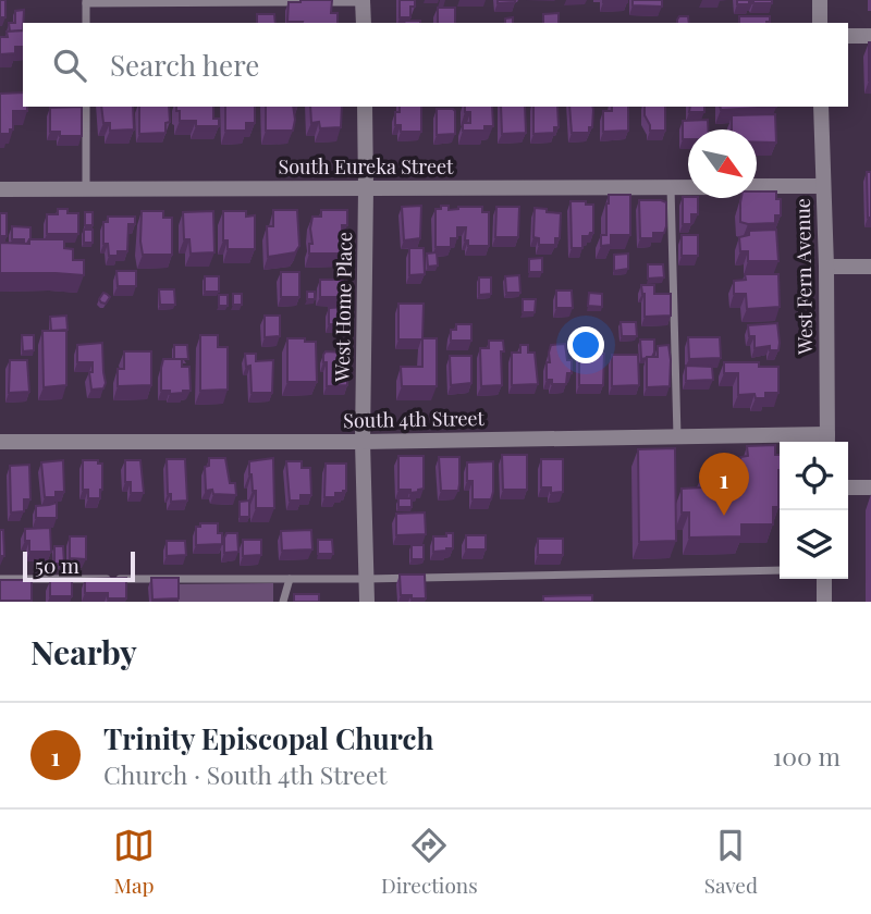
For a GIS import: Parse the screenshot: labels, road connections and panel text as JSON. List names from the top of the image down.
{
  "streets": {
    "street": [
      "South Eureka Street",
      "West Fern Avenue",
      "West Home Place",
      "South 4th Street"
    ]
  },
  "crossings": [
    ["South Eureka Street", "West Home Place"],
    ["West Fern Avenue", "South 4th Street"],
    ["West Home Place", "South 4th Street"]
  ],
  "scale_bar": "50 m",
  "north": "bottom right",
  "page": {
    "search": "Search here",
    "pins": "1",
    "scale": "50 m",
    "heading": "Nearby",
    "list": [
      {
        "mark": "1",
        "name": "Trinity Episcopal Church",
        "note": "Church · South 4th Street",
        "value": "100 m"
      }
    ],
    "nav": ["Map", "Directions", "Saved"]
  }
}
